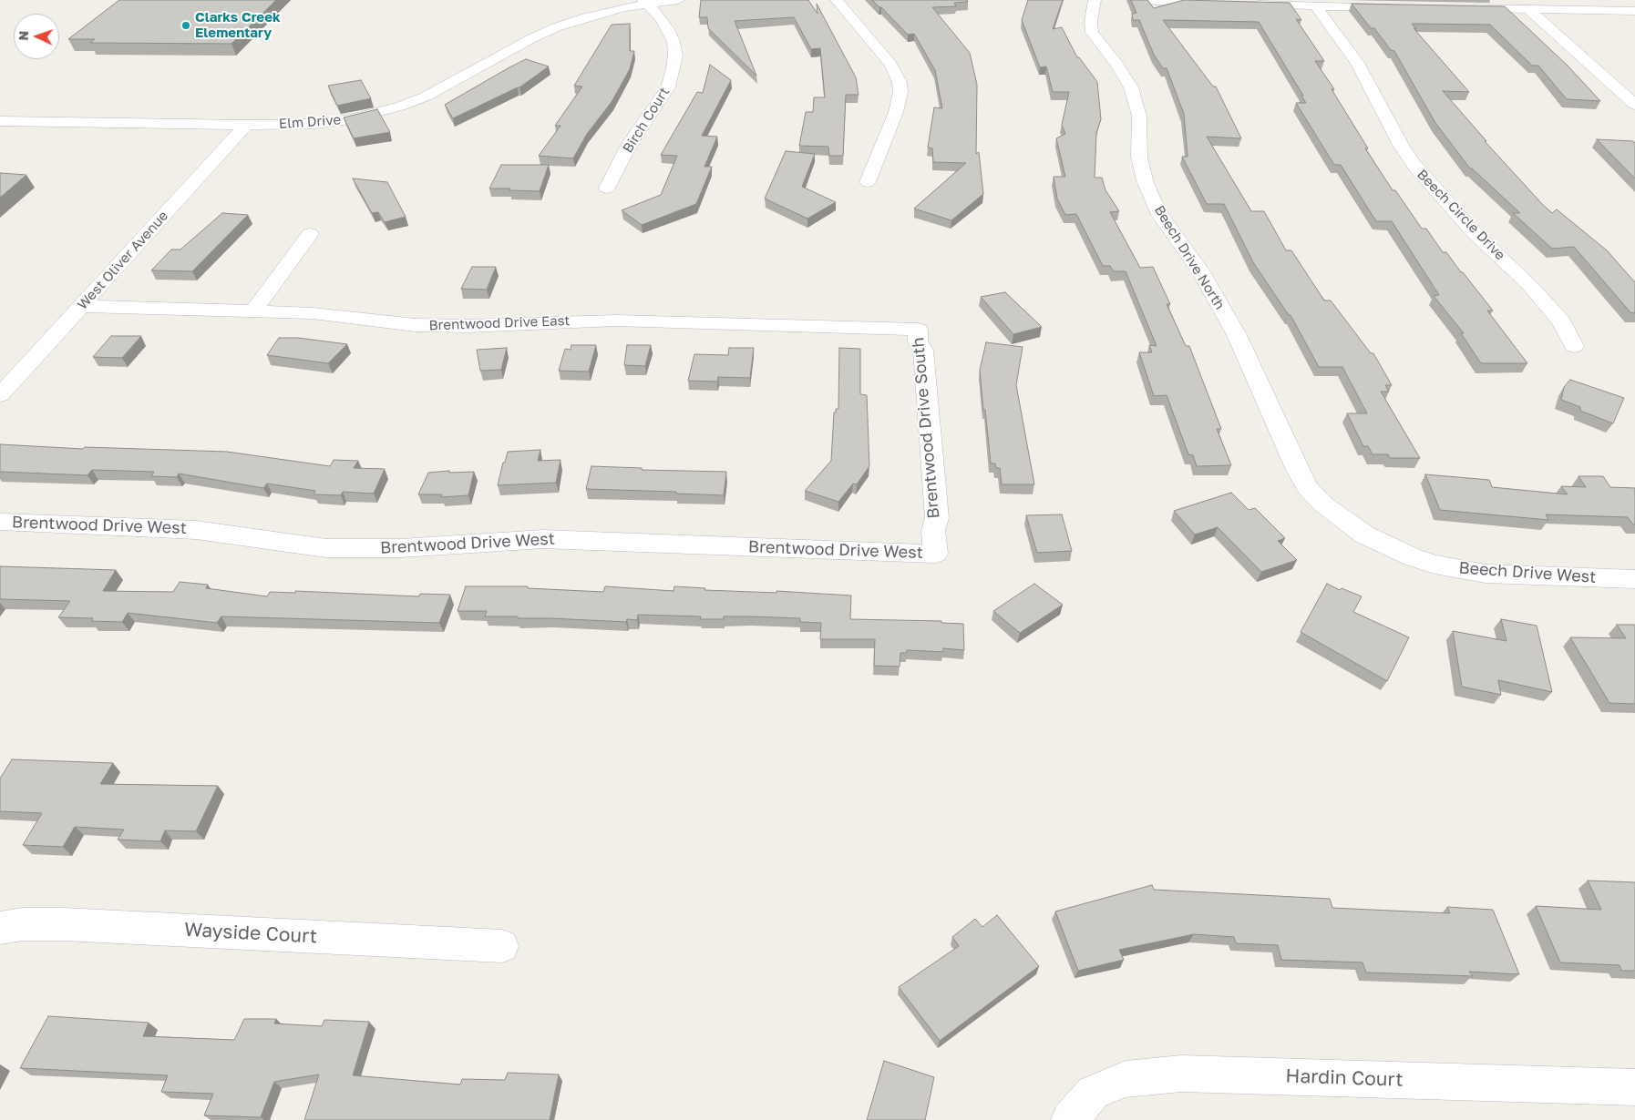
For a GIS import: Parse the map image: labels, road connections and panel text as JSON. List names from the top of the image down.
{
  "streets": {
    "street": [
      "Birch Court",
      "Elm Drive",
      "Beech Circle Drive",
      "Beech Drive North",
      "West Oliver Avenue",
      "Brentwood Drive East",
      "Brentwood Drive South",
      "Brentwood Drive West",
      "Beech Drive West",
      "Wayside Court",
      "Hardin Court"
    ]
  },
  "crossings": [
    ["Birch Court", "Elm Drive"],
    ["Elm Drive", "West Oliver Avenue"],
    ["Beech Drive North", "Beech Drive West"],
    ["West Oliver Avenue", "Brentwood Drive East"],
    ["Brentwood Drive East", "Brentwood Drive South"],
    ["Brentwood Drive South", "Brentwood Drive West"]
  ],
  "places": ["Clarks Creek Elementary"],
  "north": "left"
}
